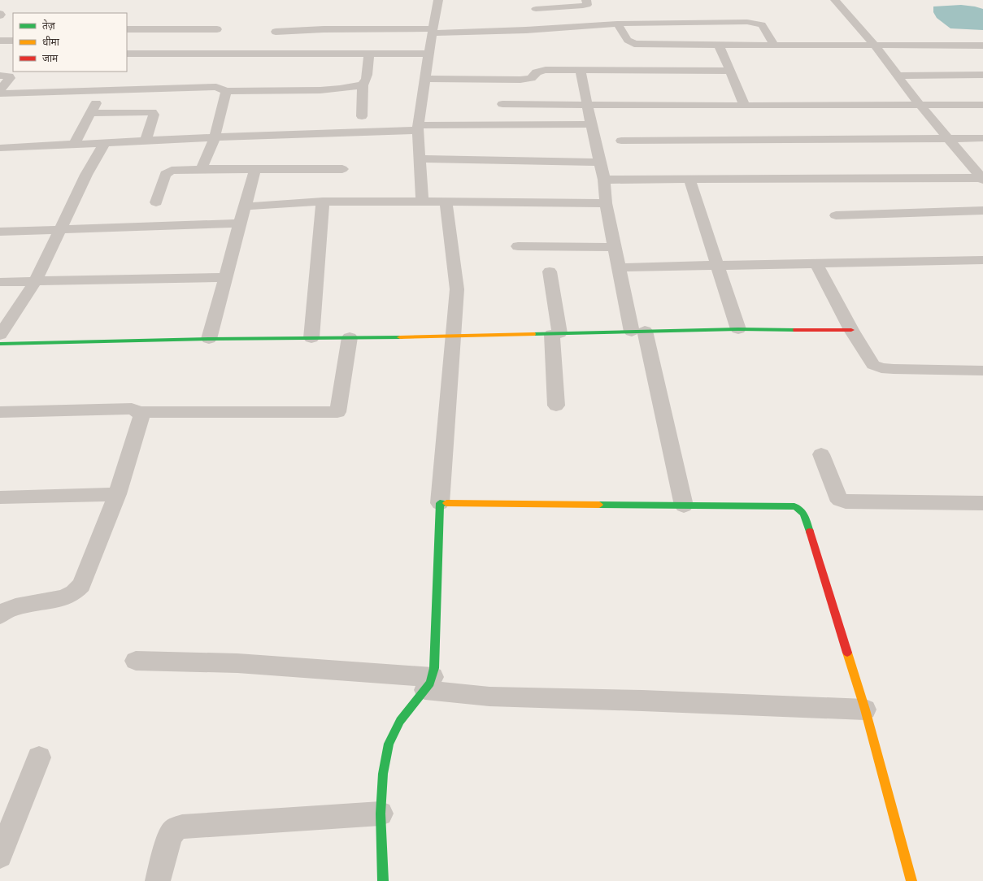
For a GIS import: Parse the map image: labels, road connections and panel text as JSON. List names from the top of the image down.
{
  "legend": ["तेज़", "धीमा", "जाम"]
}
